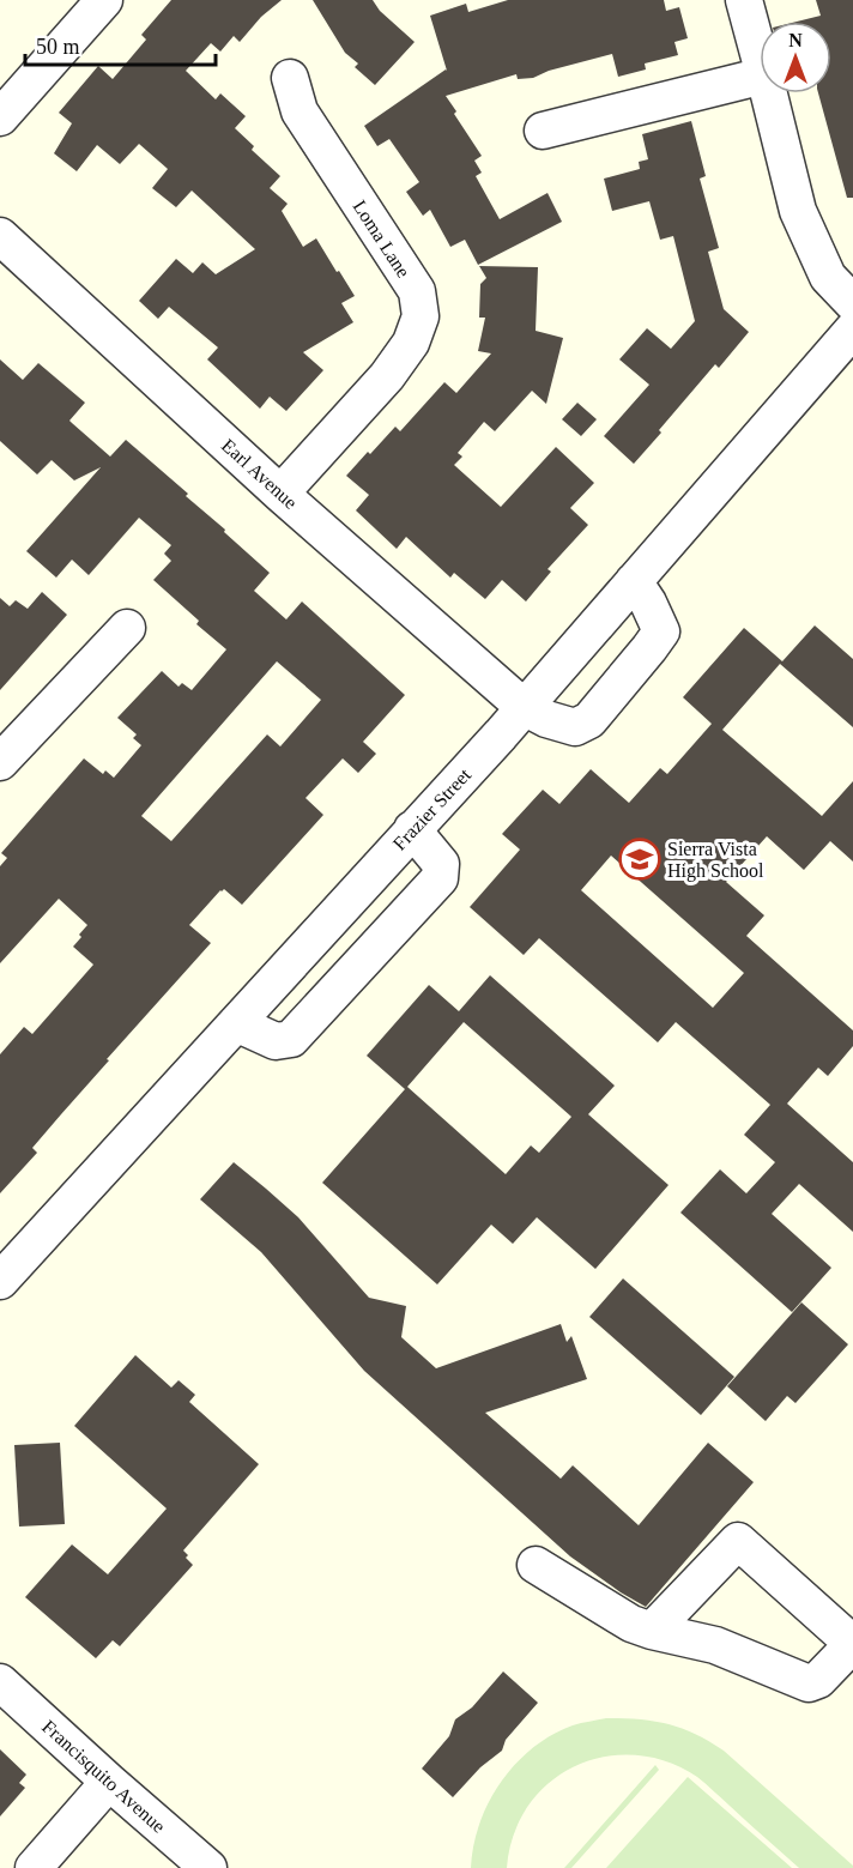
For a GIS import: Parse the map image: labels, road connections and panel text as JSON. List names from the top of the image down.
{
  "streets": {
    "street": [
      "Loma Lane",
      "Earl Avenue",
      "Frazier Street",
      "Francisquito Avenue"
    ]
  },
  "crossings": [
    ["Loma Lane", "Earl Avenue"],
    ["Earl Avenue", "Frazier Street"]
  ],
  "places": {
    "school or university": ["Sierra Vista High School"]
  },
  "scale_bar": "50 m",
  "north": "top"
}
